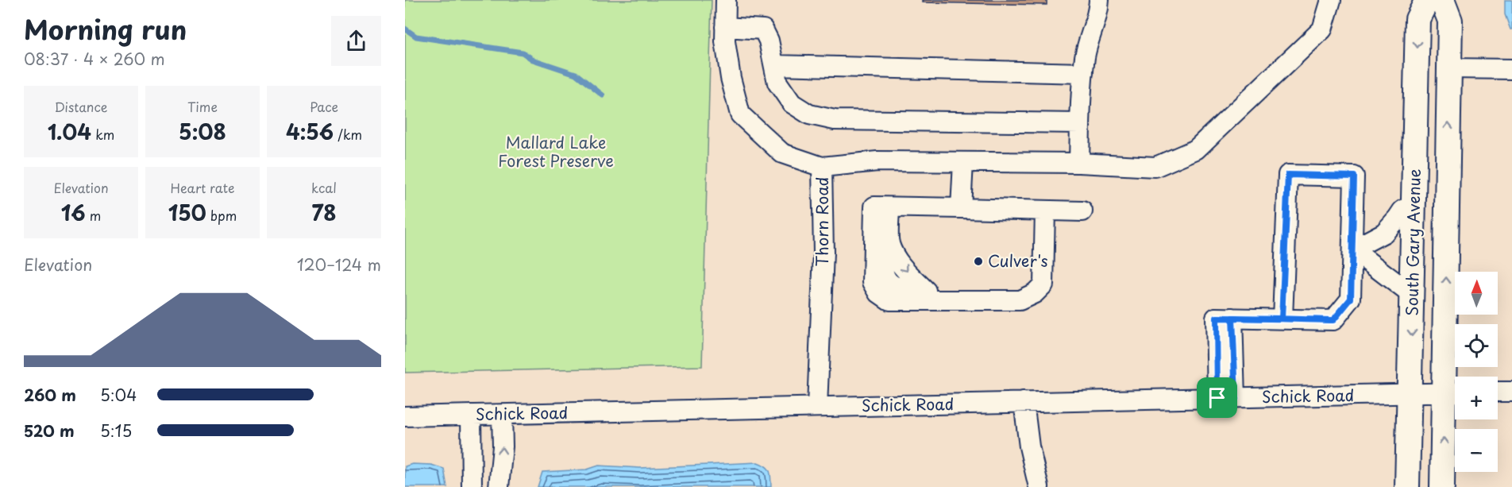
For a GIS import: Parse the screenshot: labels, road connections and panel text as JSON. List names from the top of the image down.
{
  "streets": {
    "main road": ["South Gary Avenue"],
    "street": ["Thorn Road", "Schick Road"]
  },
  "crossings": [
    ["Thorn Road", "Schick Road"],
    ["South Gary Avenue", "Schick Road"]
  ],
  "parks": ["Mallard Lake Forest Preserve"],
  "places": ["Culver's"],
  "north": "top",
  "page": {
    "heading": ["Morning run", "08:37 · 4 × 260 m"],
    "stats": [
      ["Distance", "1.04 km"],
      ["Time", "5:08"],
      ["Pace", "4:56 /km"],
      ["Elevation", "16 m"],
      ["Heart rate", "150 bpm"],
      ["kcal", "78"]
    ],
    "chart": ["Elevation", "120–124 m"],
    "map_buttons": ["+", "−"],
    "list": [
      {
        "name": "260 m",
        "note": "5:04"
      },
      {
        "name": "520 m",
        "note": "5:15"
      }
    ]
  }
}
